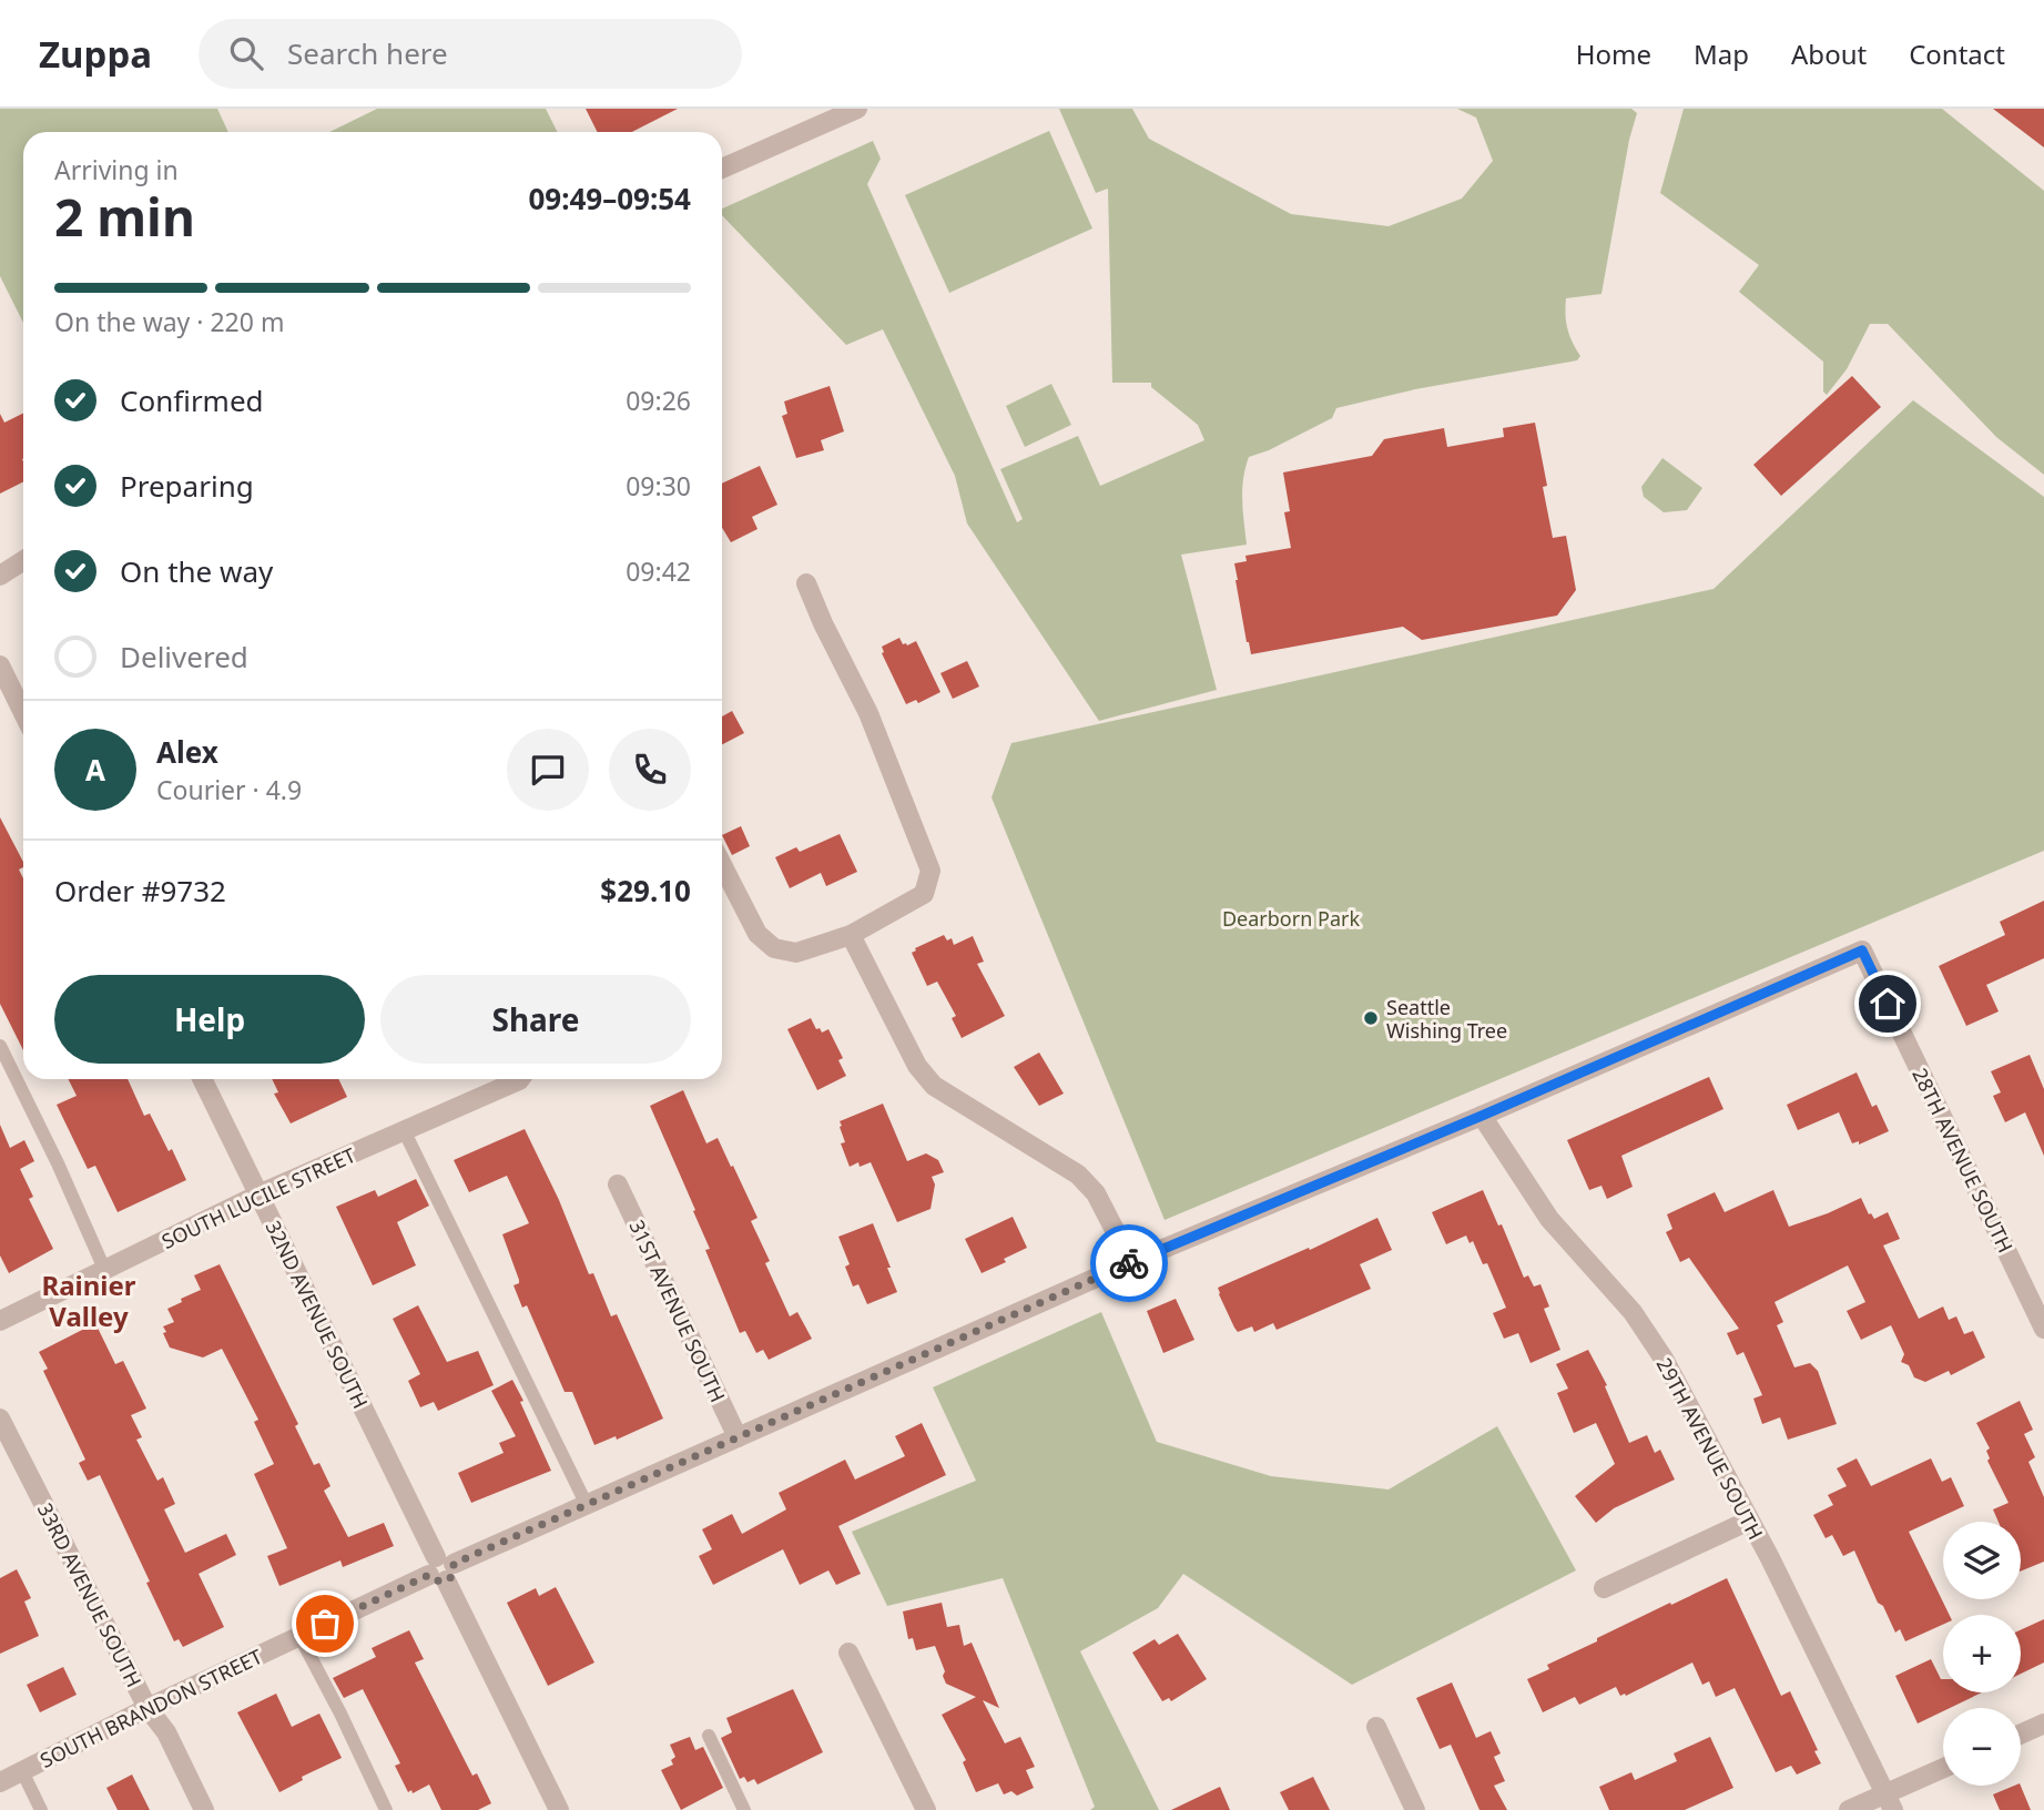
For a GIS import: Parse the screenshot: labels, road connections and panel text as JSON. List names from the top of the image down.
{
  "streets": {
    "street": [
      "28TH AVENUE SOUTH",
      "SOUTH LUCILE STREET",
      "31ST AVENUE SOUTH",
      "32ND AVENUE SOUTH",
      "29TH AVENUE SOUTH",
      "33RD AVENUE SOUTH",
      "SOUTH BRANDON STREET"
    ]
  },
  "crossings": [
    ["28TH AVENUE SOUTH", "SOUTH BRANDON STREET"],
    ["SOUTH LUCILE STREET", "32ND AVENUE SOUTH"],
    ["31ST AVENUE SOUTH", "SOUTH BRANDON STREET"],
    ["32ND AVENUE SOUTH", "SOUTH BRANDON STREET"],
    ["29TH AVENUE SOUTH", "SOUTH BRANDON STREET"],
    ["33RD AVENUE SOUTH", "SOUTH BRANDON STREET"]
  ],
  "districts": ["Rainier Valley"],
  "parks": ["Dearborn Park"],
  "places": ["Seattle Wishing Tree"],
  "page": {
    "header": "Zuppa",
    "search": "Search here",
    "nav": [
      "Home",
      "Map",
      "About",
      "Contact"
    ],
    "heading": ["2 min", "Arriving in", "09:49–09:54"],
    "panel": [
      "Alex",
      "Courier · 4.9",
      "Order #9732",
      "$29.10"
    ],
    "bar": "On the way · 220 m",
    "list": [
      ["Confirmed", "09:26"],
      ["Preparing", "09:30"],
      ["On the way", "09:42"],
      "Delivered"
    ],
    "round": "A",
    "buttons": ["Help", "Share"],
    "map_buttons": ["+", "−"]
  }
}
